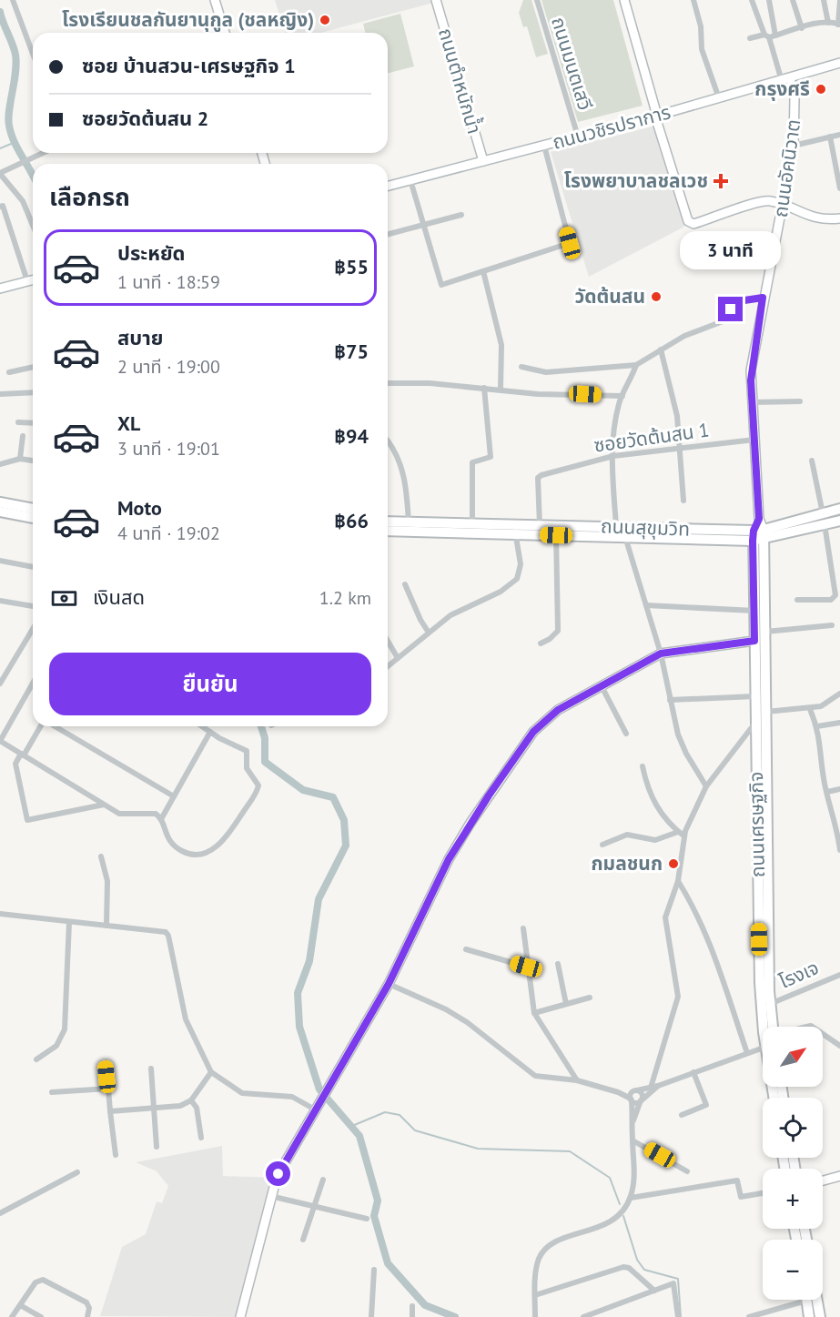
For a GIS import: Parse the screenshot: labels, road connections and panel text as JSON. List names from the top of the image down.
{
  "streets": {
    "main road": ["ถนนสุขุมวิท", "ถนนเศรษฐกิจ"],
    "street": [
      "ถนนมนตเสวี",
      "ถนนตำหนักน้ำ",
      "ถนนวชิรปราการ",
      "ถนนอัคนิวาต",
      "ซอยวัดต้นสน 1",
      "โรงเจ"
    ]
  },
  "crossings": [
    ["ถนนมนตเสวี", "ถนนวชิรปราการ"],
    ["ถนนตำหนักน้ำ", "ถนนวชิรปราการ"],
    ["ถนนวชิรปราการ", "ถนนอัคนิวาต"],
    ["ถนนอัคนิวาต", "ซอยวัดต้นสน 1"],
    ["ถนนอัคนิวาต", "ถนนสุขุมวิท"],
    ["ถนนอัคนิวาต", "ถนนเศรษฐกิจ"],
    ["ซอยวัดต้นสน 1", "ถนนสุขุมวิท"],
    ["ถนนสุขุมวิท", "ถนนเศรษฐกิจ"],
    ["ถนนเศรษฐกิจ", "โรงเจ"]
  ],
  "places": {
    "other": [
      "โรงเรียนชลกันยานุกูล (ชลหญิง)",
      "กรุงศรี",
      "วัดต้นสน",
      "กมลชนก"
    ],
    "health": ["โรงพยาบาลชลเวช"]
  },
  "north": "top right",
  "page": {
    "banner": ["ซอย บ้านสวน-เศรษฐกิจ 1", "ซอยวัดต้นสน 2"],
    "heading": "เลือกรถ",
    "list": [
      {
        "name": "ประหยัด",
        "note": "1 นาที · 18:59",
        "value": "฿55"
      },
      {
        "name": "สบาย",
        "note": "2 นาที · 19:00",
        "value": "฿75"
      },
      {
        "name": "XL",
        "note": "3 นาที · 19:01",
        "value": "฿94"
      },
      {
        "name": "Moto",
        "note": "4 นาที · 19:02",
        "value": "฿66"
      }
    ],
    "bubble": "3 นาที",
    "pay": ["เงินสด", "1.2 km"],
    "buttons": "ยืนยัน",
    "map_buttons": ["+", "−"]
  }
}
